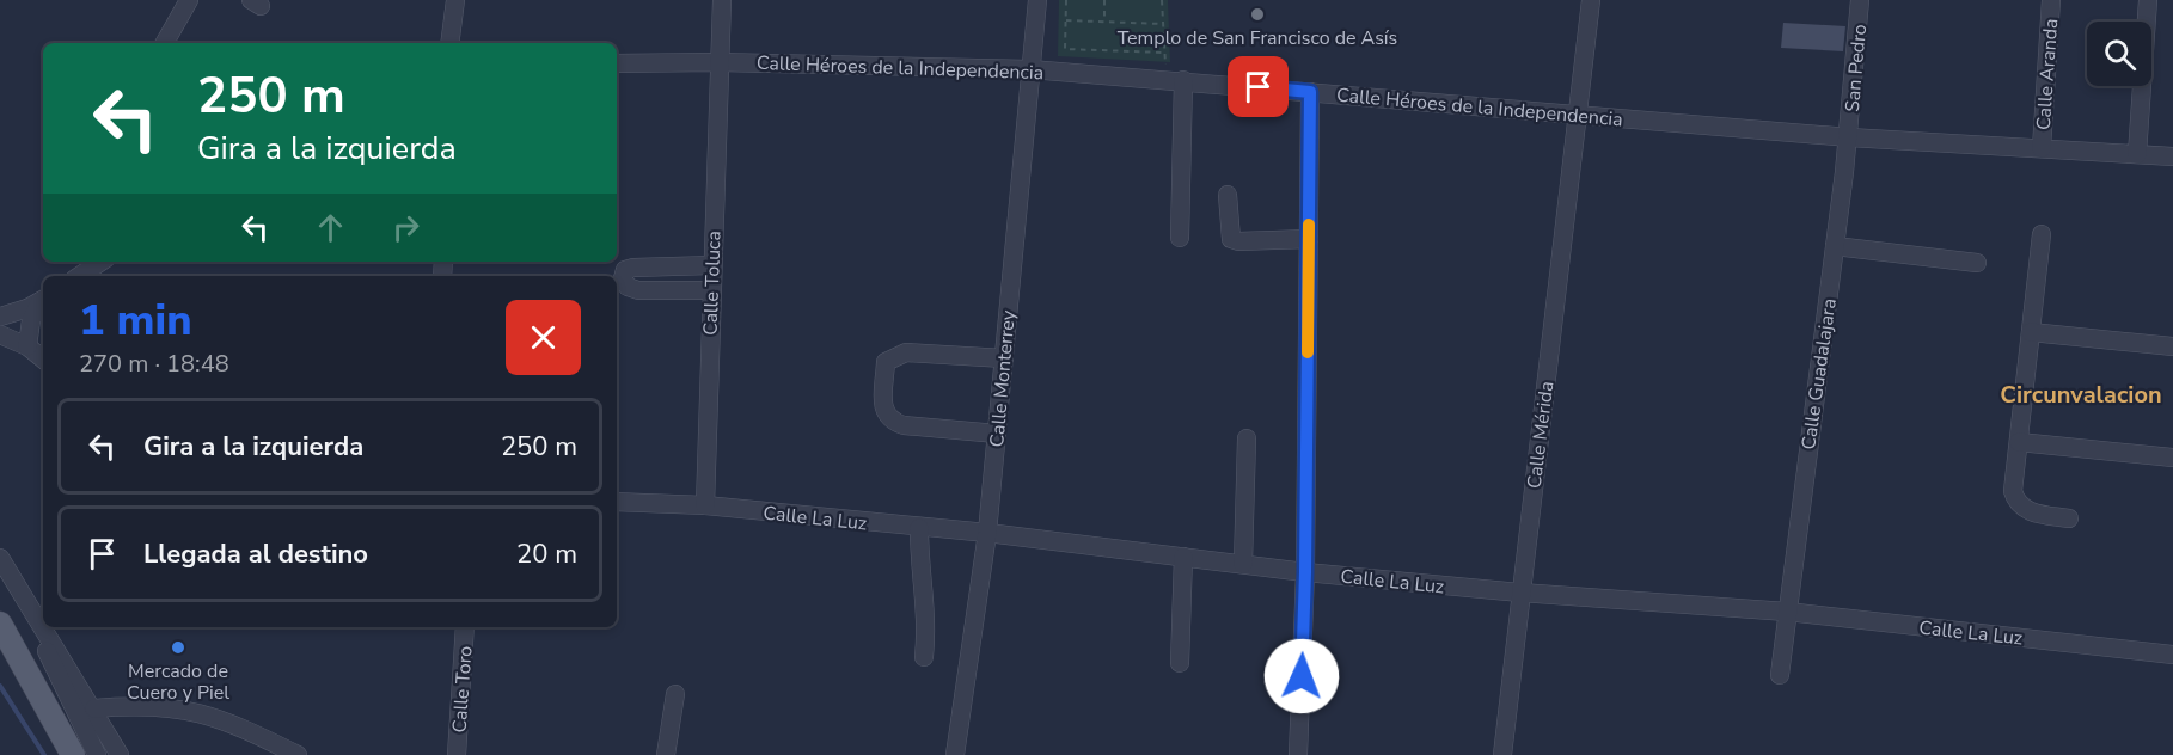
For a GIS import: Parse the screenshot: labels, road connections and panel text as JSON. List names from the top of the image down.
{
  "streets": {
    "street": [
      "Calle Héroes de la Independencia",
      "San Pedro",
      "Calle Aranda",
      "Calle Toluca",
      "Calle Guadalajara",
      "Calle Monterrey",
      "Calle Mérida",
      "Calle La Luz",
      "Calle Toro"
    ]
  },
  "crossings": [
    ["Calle Héroes de la Independencia", "San Pedro"],
    ["Calle Héroes de la Independencia", "Calle Aranda"],
    ["Calle Héroes de la Independencia", "Calle Toluca"],
    ["Calle Héroes de la Independencia", "Calle Guadalajara"],
    ["Calle Héroes de la Independencia", "Calle Monterrey"],
    ["Calle Héroes de la Independencia", "Calle Mérida"],
    ["San Pedro", "Calle Guadalajara"],
    ["Calle Toluca", "Calle La Luz"],
    ["Calle Guadalajara", "Calle La Luz"],
    ["Calle Monterrey", "Calle La Luz"],
    ["Calle Mérida", "Calle La Luz"]
  ],
  "districts": ["Circunvalacion"],
  "places": ["Templo de San Francisco de Asís", "Mercado de Cuero y Piel"],
  "page": {
    "turn": ["250 m", "Gira a la izquierda"],
    "heading": ["1 min", "270 m · 18:48"],
    "list": [
      {
        "name": "Gira a la izquierda",
        "value": "250 m"
      },
      {
        "name": "Llegada al destino",
        "value": "20 m"
      }
    ]
  }
}
